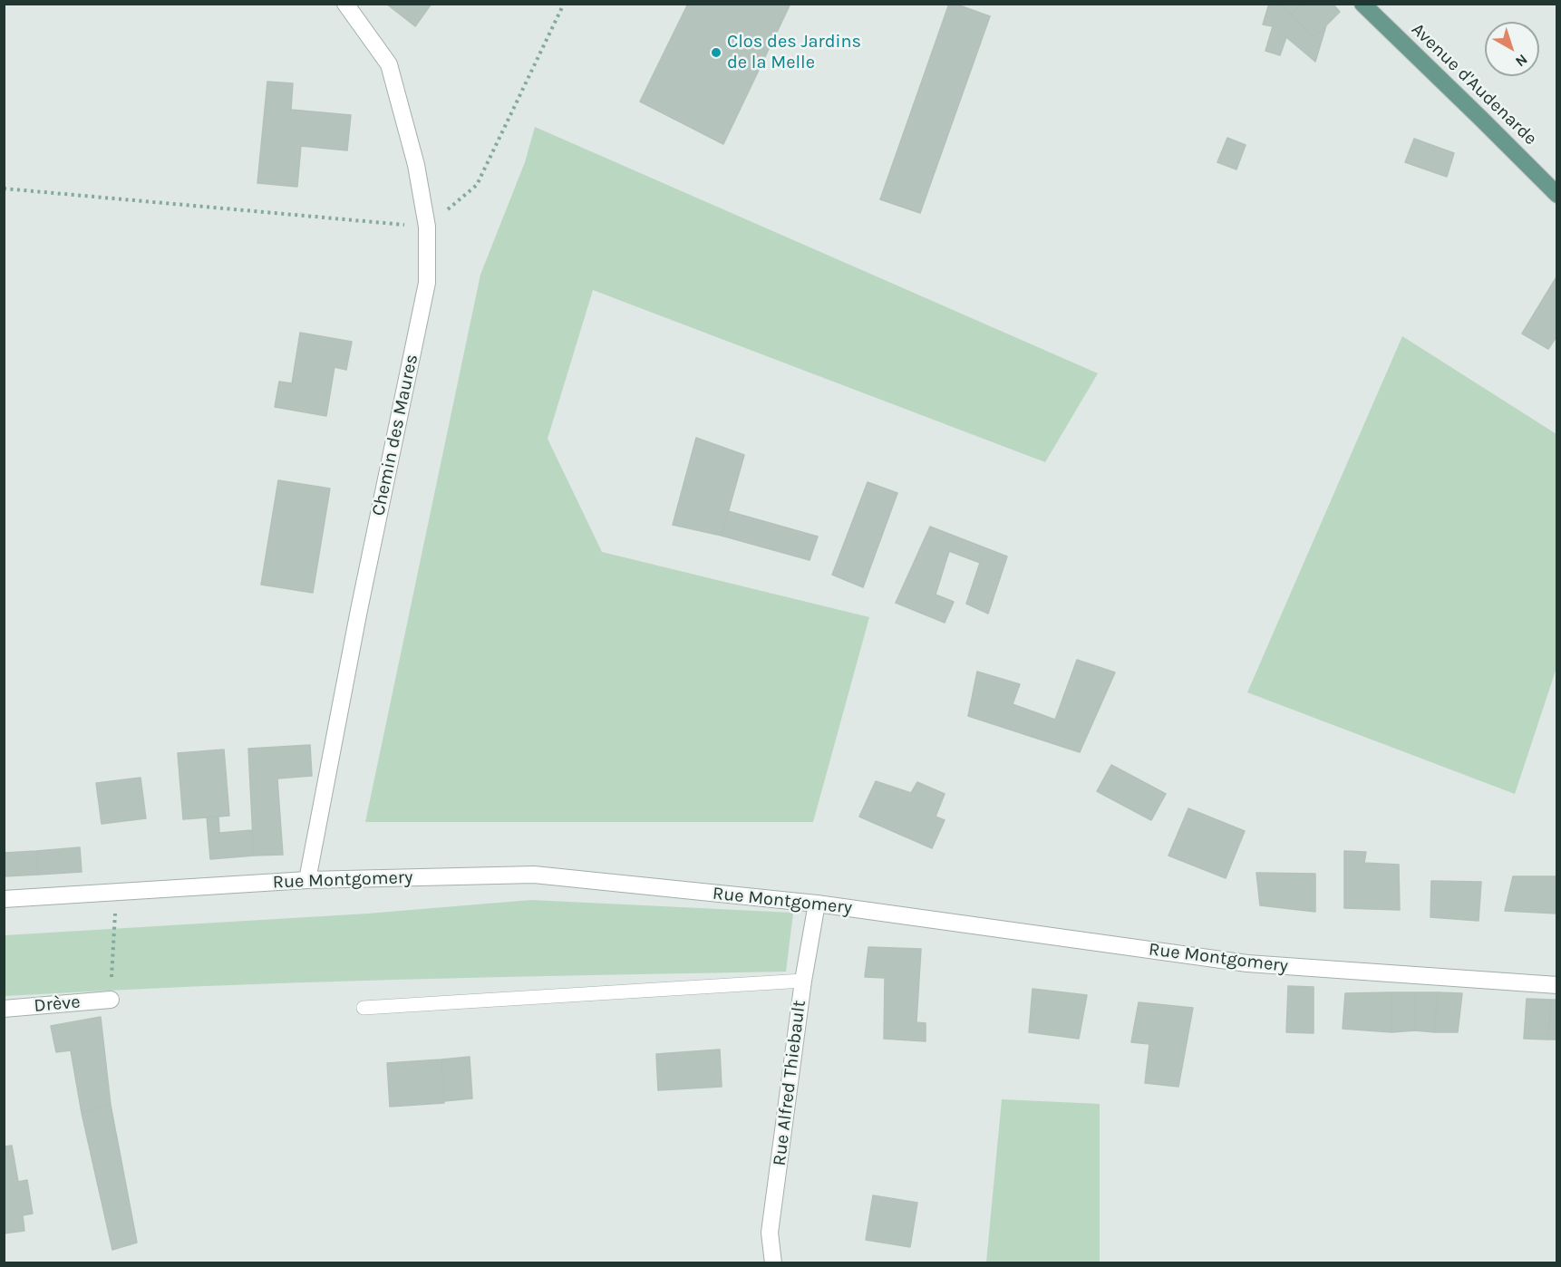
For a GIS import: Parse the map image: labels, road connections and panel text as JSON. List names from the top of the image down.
{
  "streets": {
    "main road": ["Avenue d'Audenarde"],
    "street": [
      "Chemin des Maures",
      "Rue Montgomery",
      "Drève",
      "Rue Alfred Thiebault"
    ]
  },
  "crossings": [
    ["Chemin des Maures", "Rue Montgomery"],
    ["Rue Montgomery", "Rue Alfred Thiebault"]
  ],
  "places": ["Clos des Jardins de la Melle"],
  "north": "bottom right"
}
